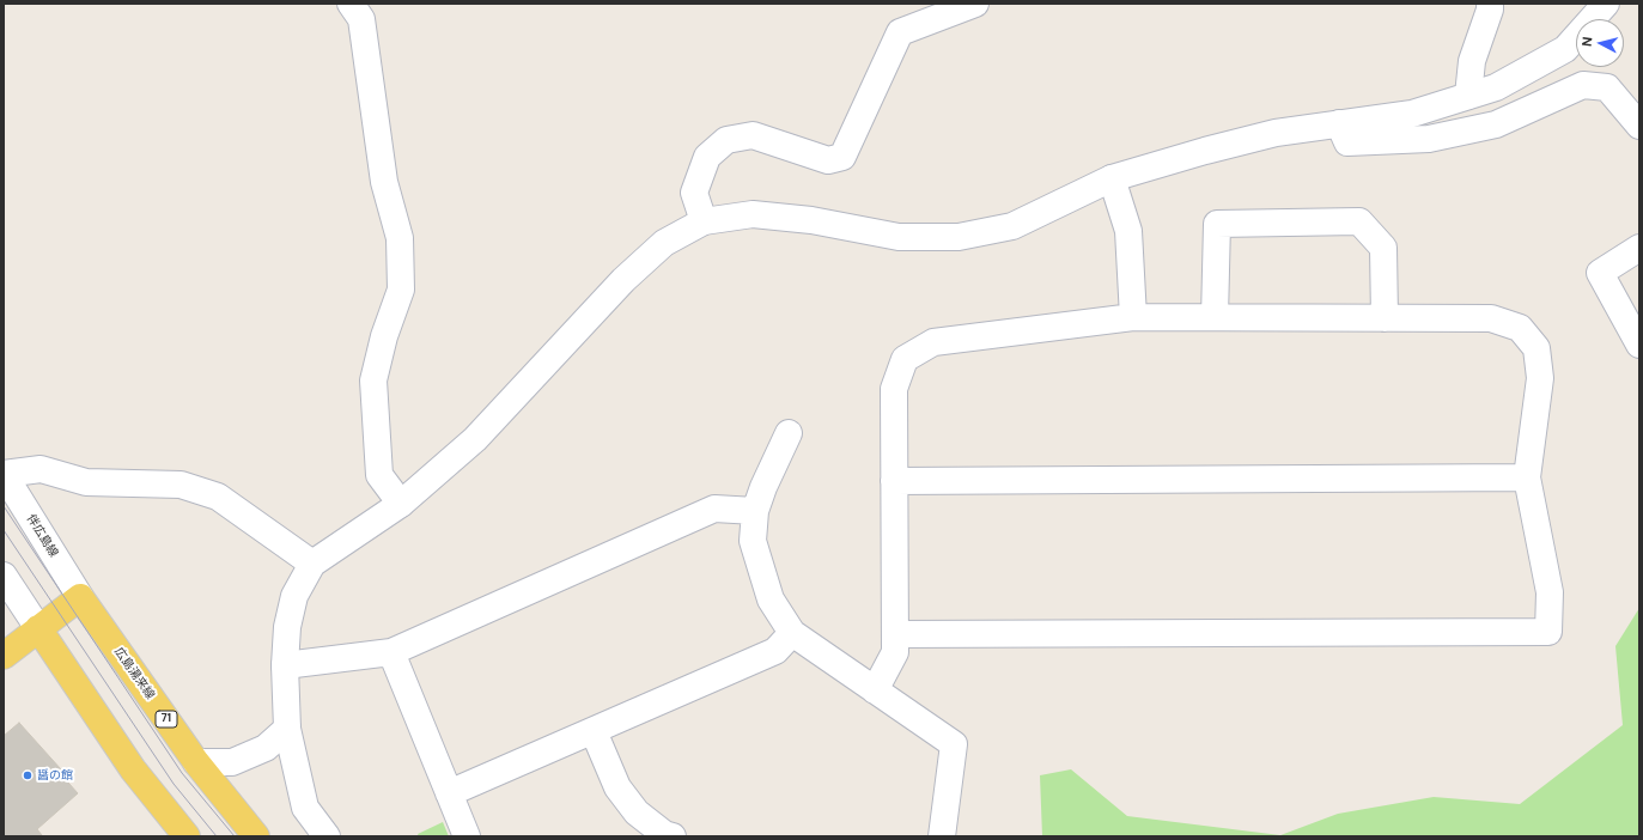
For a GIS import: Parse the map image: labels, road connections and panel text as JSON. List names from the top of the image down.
{
  "streets": {
    "main road": ["広島湯来線", "71"],
    "street": ["伴広島線"]
  },
  "crossings": [
    ["伴広島線", "広島湯来線"]
  ],
  "places": ["醤の館"],
  "north": "left"
}
